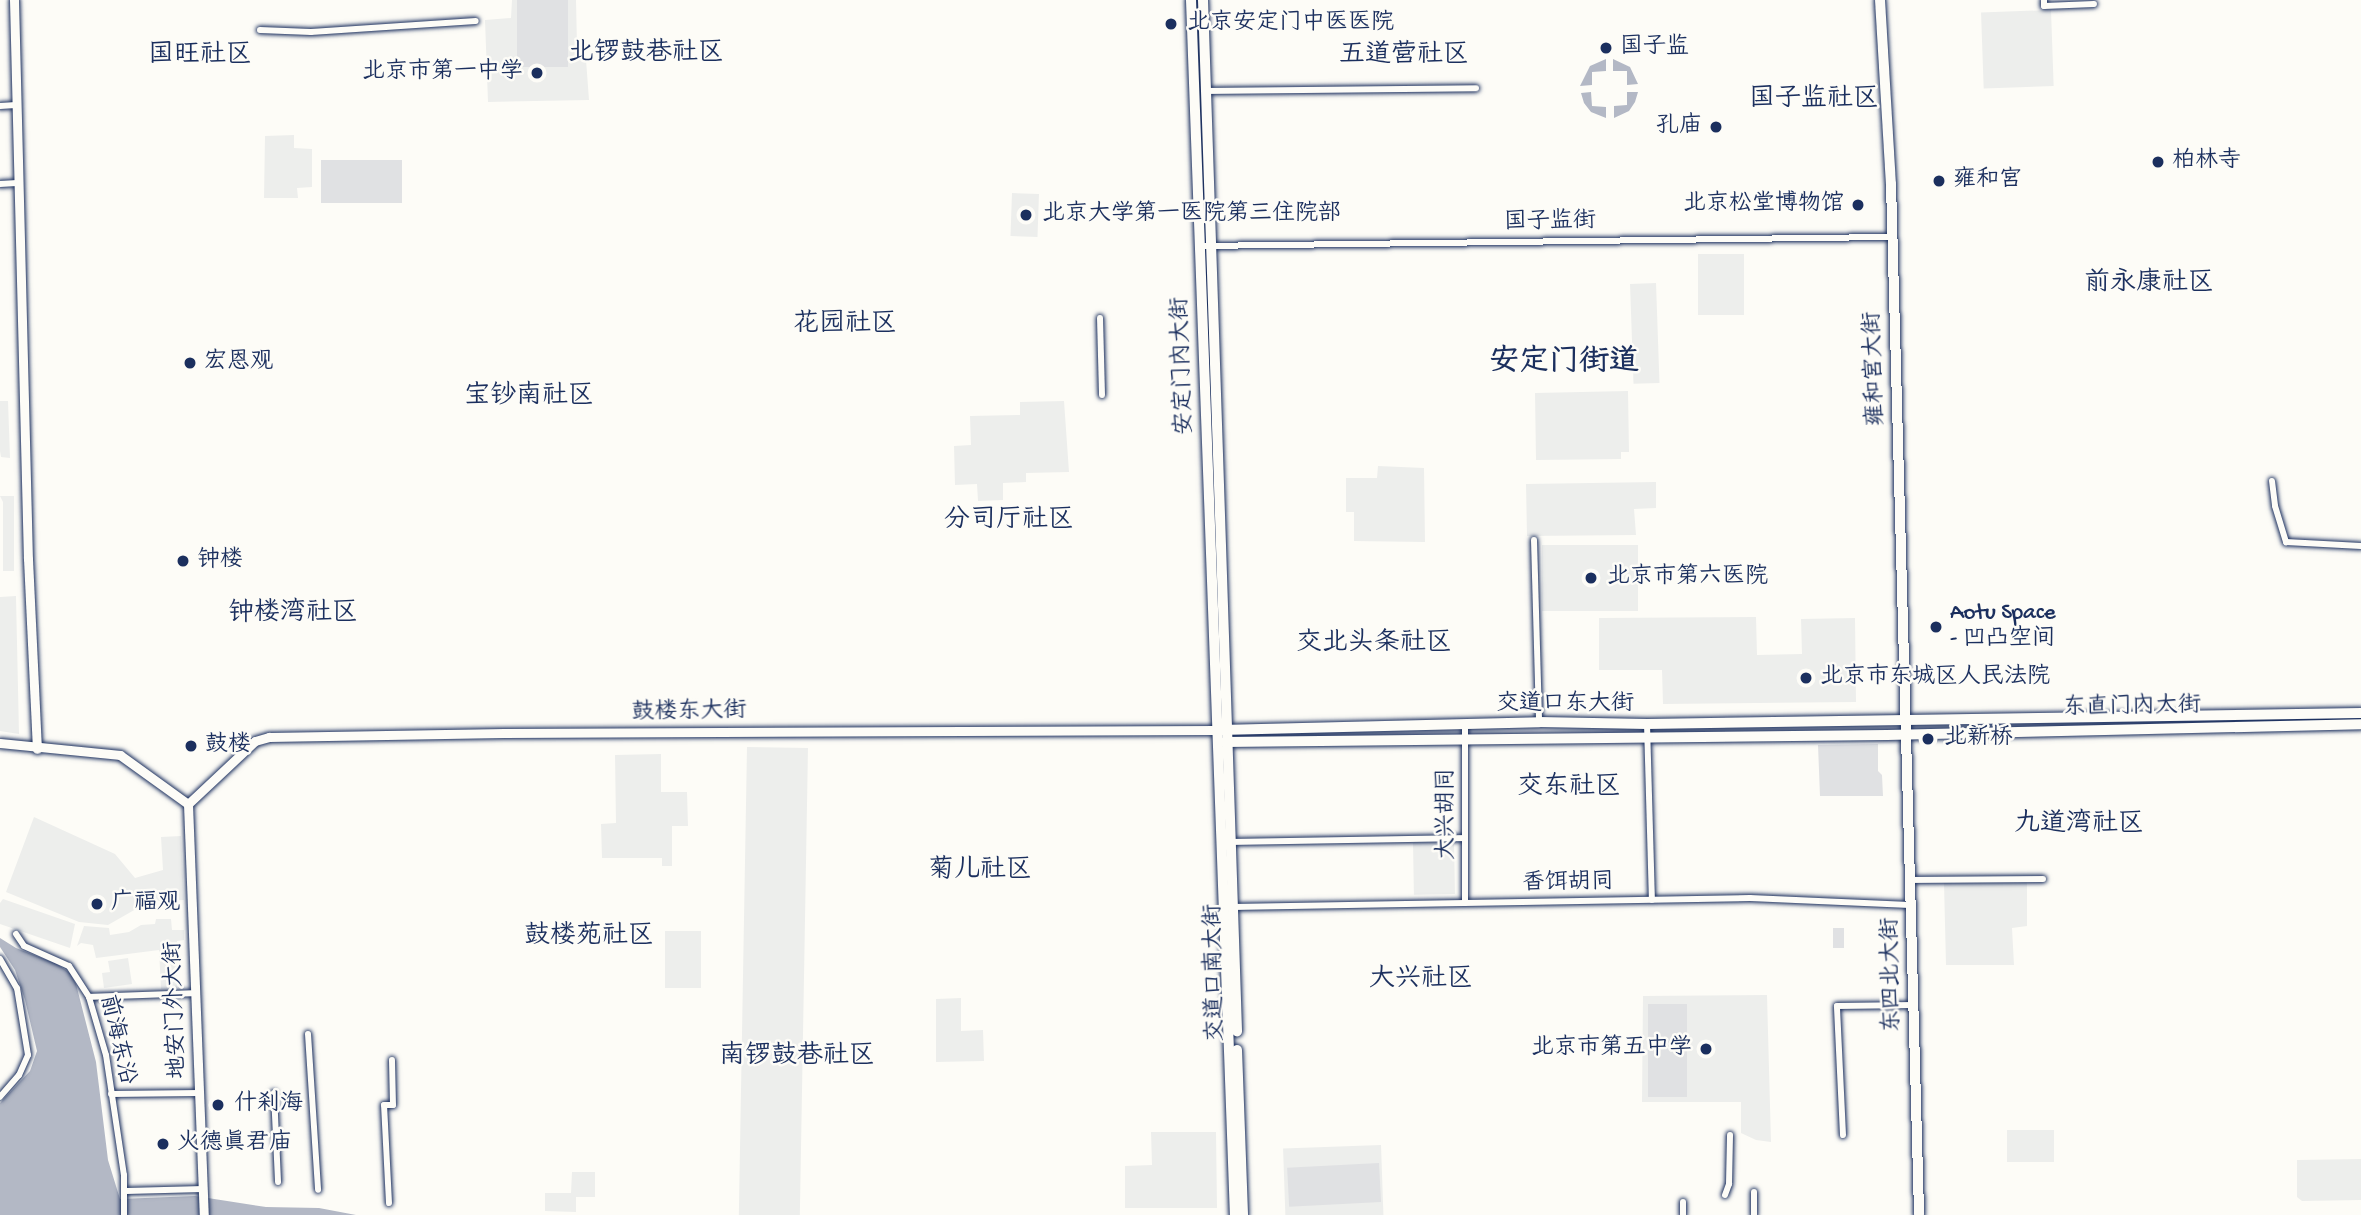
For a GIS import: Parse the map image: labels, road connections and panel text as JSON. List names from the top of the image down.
{
  "streets": {
    "main road": [
      "安定门内大街",
      "雍和宫大街",
      "交道口东大街",
      "东直门内大街",
      "鼓楼东大街",
      "交道口南大街",
      "东四北大街",
      "地安门外大街"
    ],
    "street": [
      "国子监街",
      "大兴胡同",
      "香饵胡同",
      "前海东沿"
    ]
  },
  "crossings": [
    ["国子监街", "安定门内大街"],
    ["国子监街", "雍和宫大街"],
    ["安定门内大街", "交道口东大街"],
    ["安定门内大街", "鼓楼东大街"],
    ["安定门内大街", "交道口南大街"],
    ["雍和宫大街", "交道口东大街"],
    ["雍和宫大街", "东直门内大街"],
    ["雍和宫大街", "东四北大街"],
    ["交道口东大街", "东直门内大街"],
    ["交道口东大街", "鼓楼东大街"],
    ["交道口东大街", "大兴胡同"],
    ["交道口东大街", "交道口南大街"],
    ["交道口东大街", "东四北大街"],
    ["东直门内大街", "东四北大街"],
    ["鼓楼东大街", "交道口南大街"],
    ["鼓楼东大街", "地安门外大街"],
    ["大兴胡同", "香饵胡同"],
    ["香饵胡同", "交道口南大街"],
    ["香饵胡同", "东四北大街"]
  ],
  "districts": [
    "北锣鼓巷社区",
    "国旺社区",
    "五道营社区",
    "国子监社区",
    "前永康社区",
    "花园社区",
    "安定门街道",
    "宝钞南社区",
    "分司厅社区",
    "钟楼湾社区",
    "交北头条社区",
    "交东社区",
    "九道湾社区",
    "菊儿社区",
    "鼓楼苑社区",
    "大兴社区",
    "南锣鼓巷社区"
  ],
  "places": [
    "北京安定门中医医院",
    "国子监",
    "北京市第一中学",
    "孔庙",
    "柏林寺",
    "雍和宫",
    "北京松堂博物馆",
    "北京大学第一医院第三住院部",
    "宏恩观",
    "钟楼",
    "北京市第六医院",
    "Aotu Space - 凹凸空间",
    "北京市东城区人民法院",
    "北新桥",
    "鼓楼",
    "广福观",
    "北京市第五中学",
    "什刹海",
    "火德真君庙"
  ]
}
